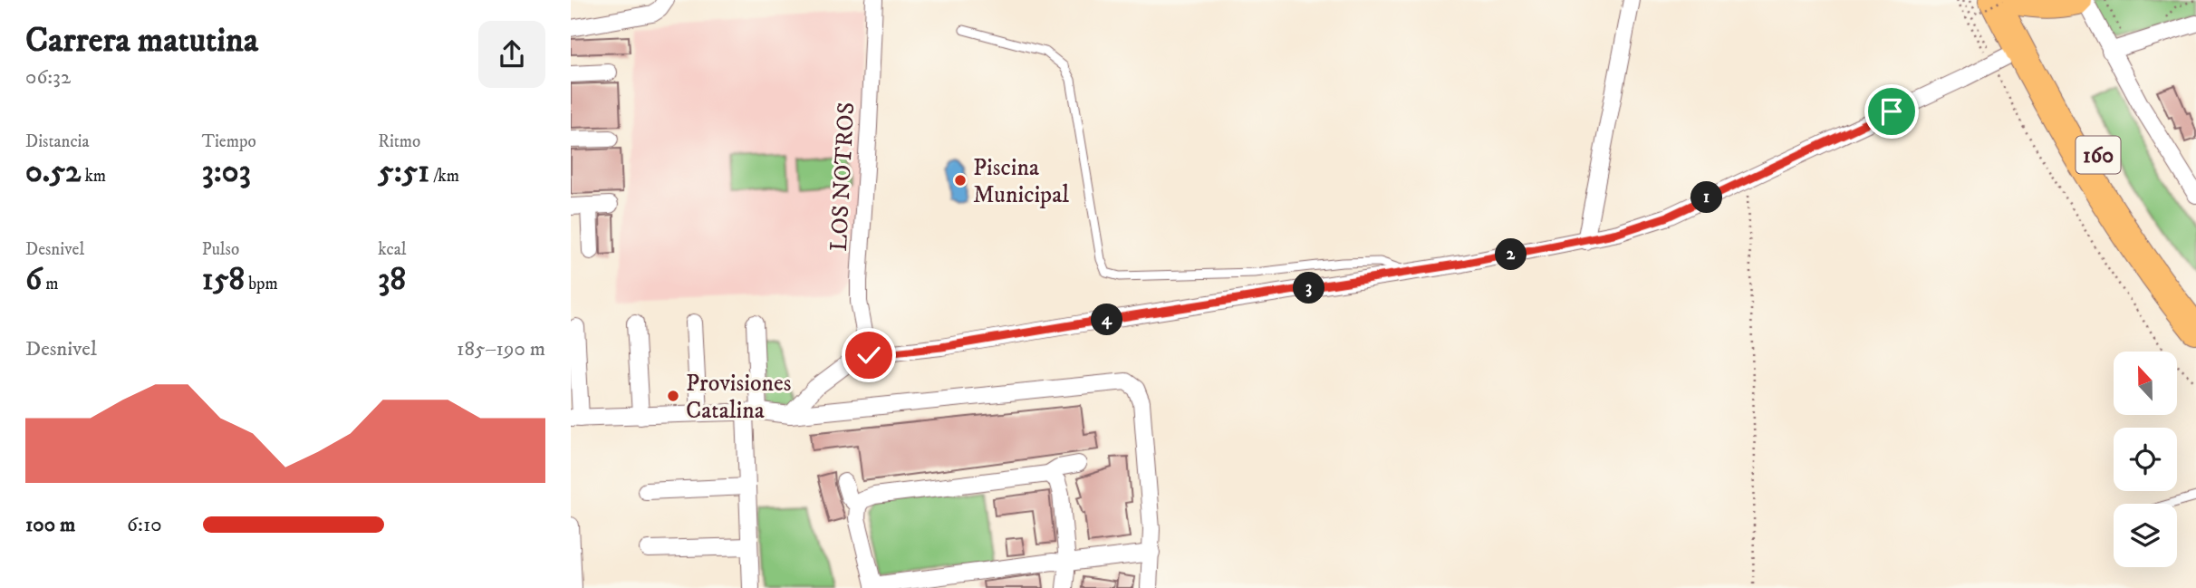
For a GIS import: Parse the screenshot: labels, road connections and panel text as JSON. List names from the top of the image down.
{
  "streets": {
    "highway": ["160"],
    "street": ["LOS NOTROS"]
  },
  "places": ["Piscina Municipal", "Provisiones Catalina"],
  "north": "top",
  "page": {
    "heading": ["Carrera matutina", "06:32"],
    "stats": [
      ["Distancia", "0.52 km"],
      ["Tiempo", "3:03"],
      ["Ritmo", "5:51 /km"],
      ["Desnivel", "6 m"],
      ["Pulso", "158 bpm"],
      ["kcal", "38"]
    ],
    "pins": [
      "1",
      "2",
      "3",
      "4"
    ],
    "chart": ["Desnivel", "185–190 m"],
    "list": [
      {
        "name": "100 m",
        "note": "6:10"
      }
    ]
  }
}
